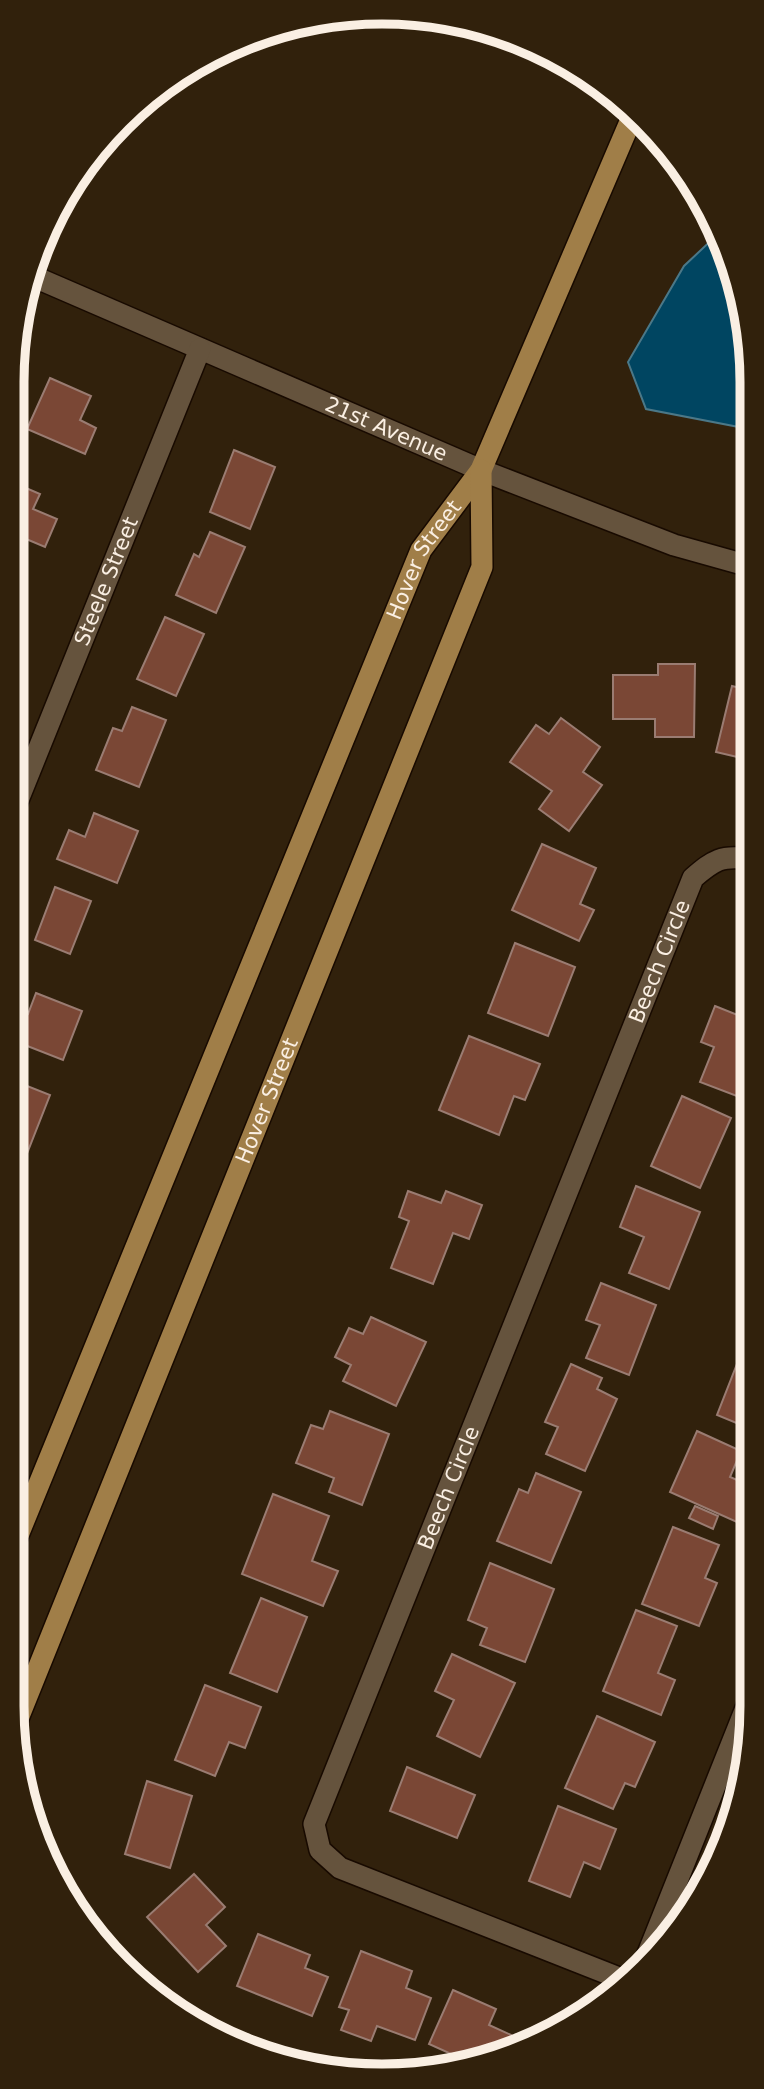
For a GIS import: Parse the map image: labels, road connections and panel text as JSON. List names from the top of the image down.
{
  "streets": {
    "main road": ["Hover Street"],
    "street": ["21st Avenue", "Steele Street", "Beech Circle"]
  },
  "crossings": [
    ["21st Avenue", "Hover Street"],
    ["21st Avenue", "Steele Street"]
  ]
}
